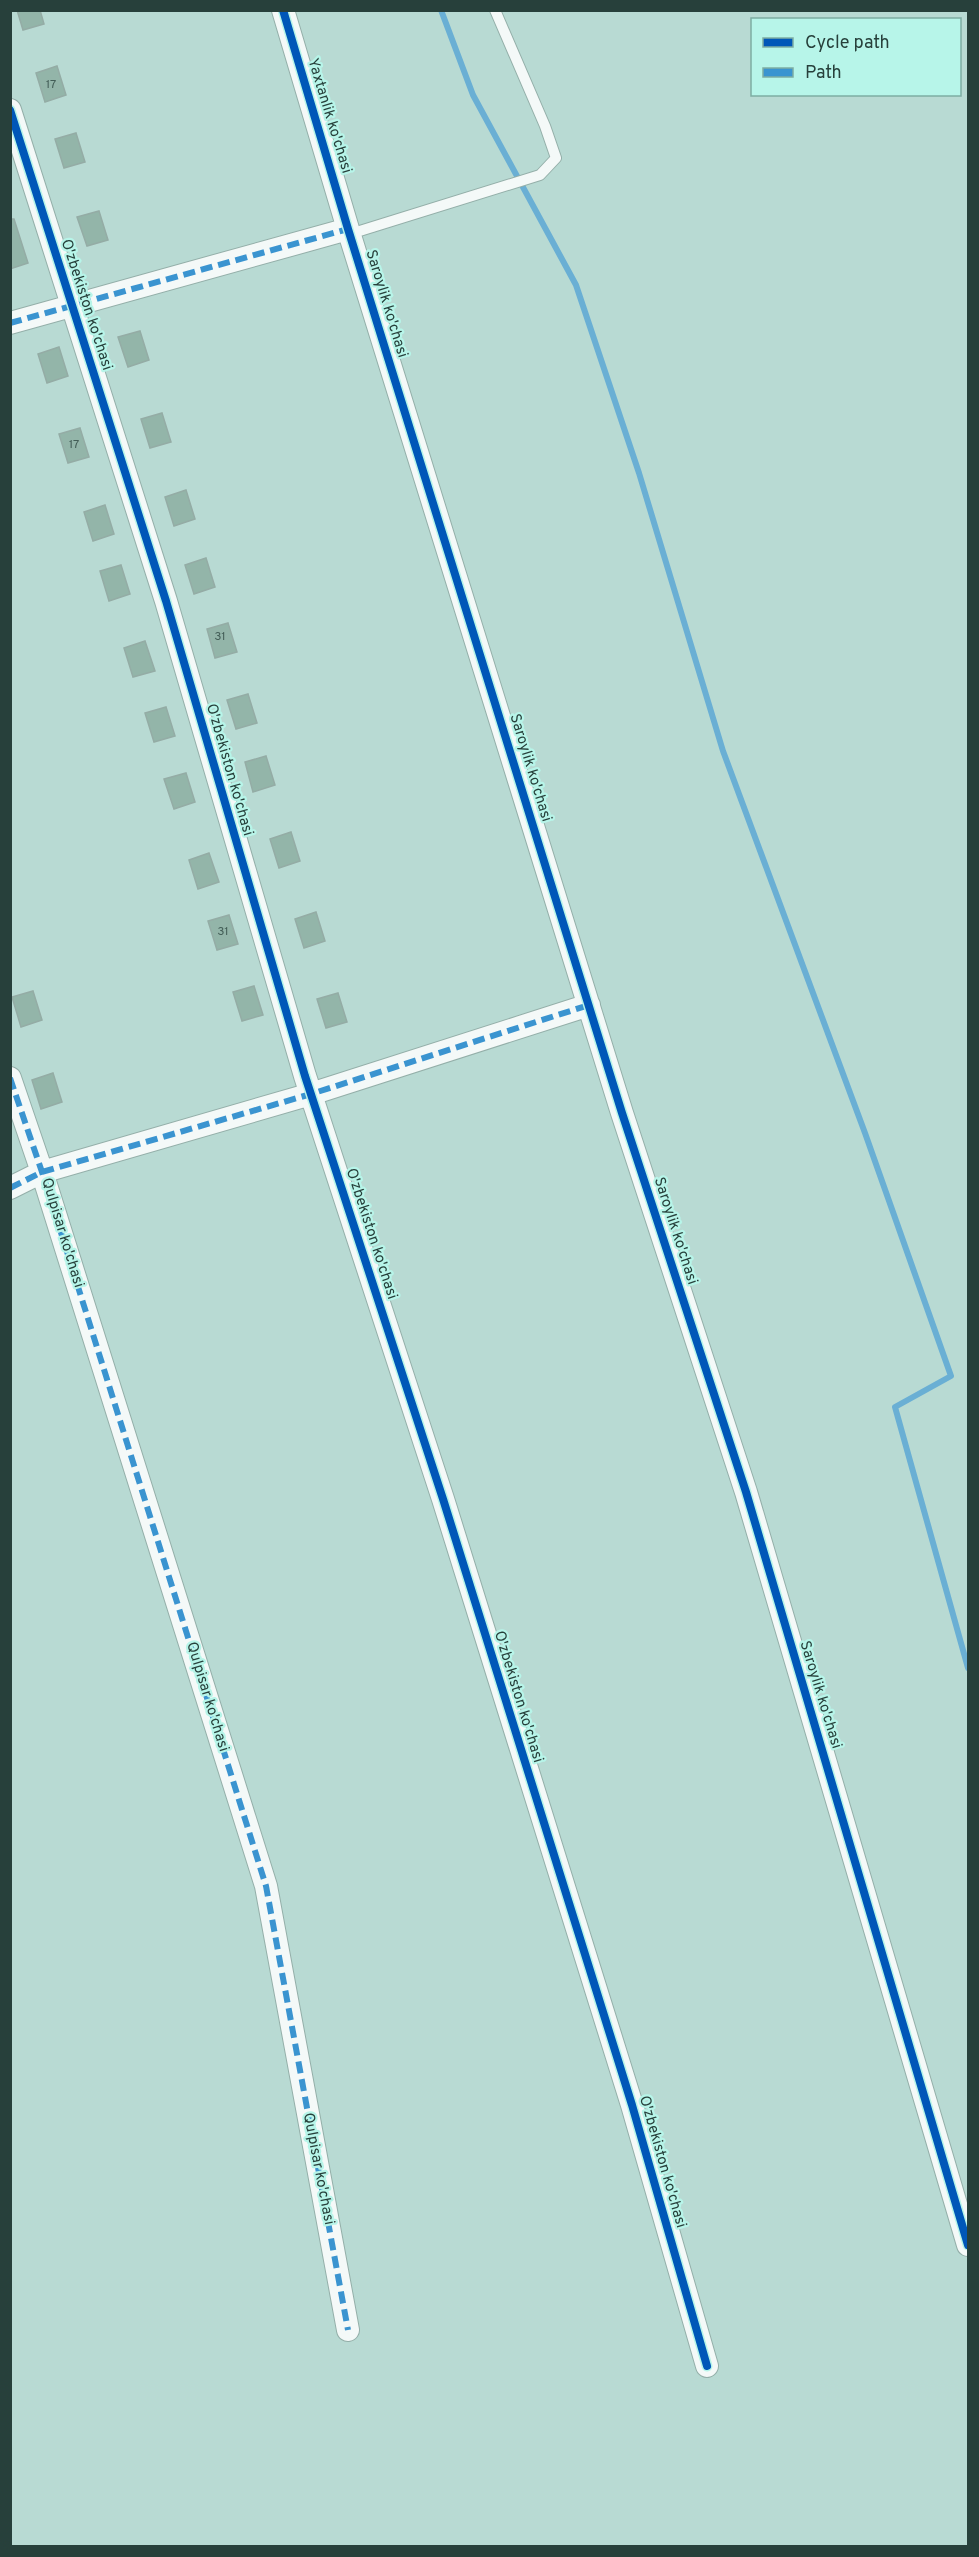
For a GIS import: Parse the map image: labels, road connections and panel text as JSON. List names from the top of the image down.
{
  "streets": {
    "street": [
      "Yaxtanlik ko'chasi",
      "Saroylik ko'chasi",
      "O'zbekiston ko'chasi",
      "Qulpisar ko'chasi"
    ]
  },
  "crossings": [
    ["Yaxtanlik ko'chasi", "Saroylik ko'chasi"]
  ],
  "house_numbers": [
    "17",
    "17",
    "31",
    "31"
  ],
  "legend": ["Cycle path", "Path"]
}
